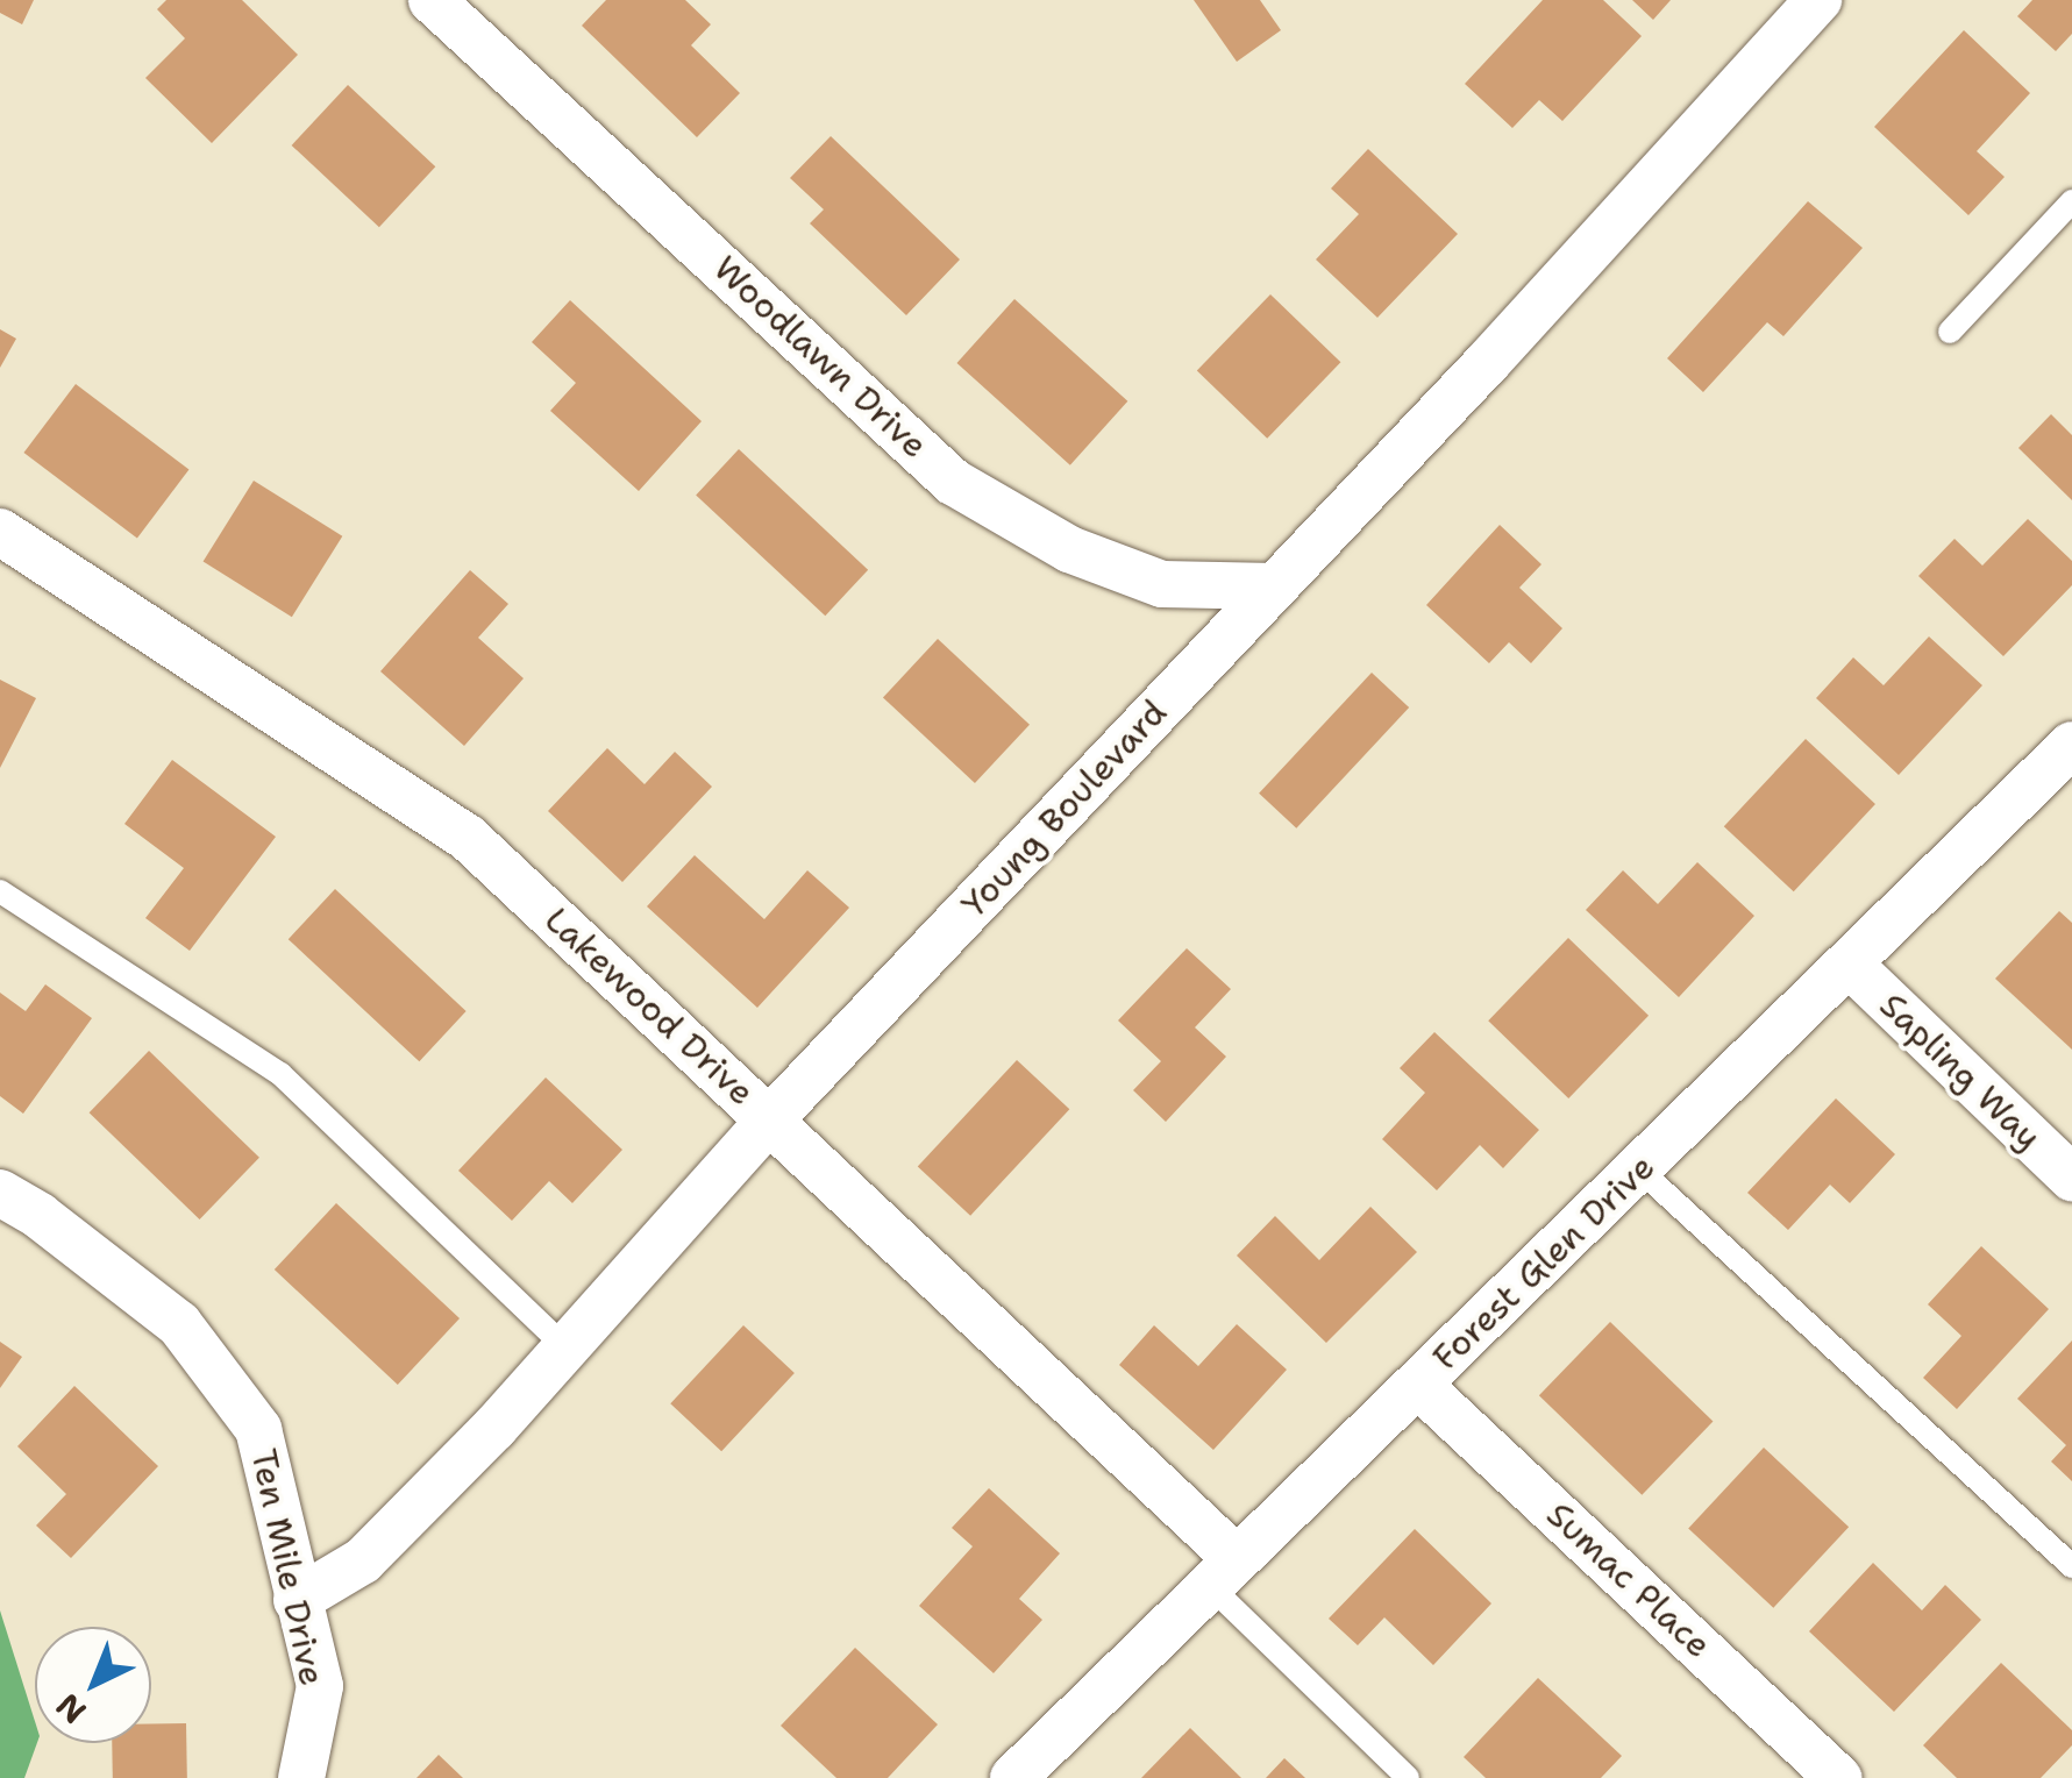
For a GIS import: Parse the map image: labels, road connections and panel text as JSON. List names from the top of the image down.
{
  "streets": {
    "street": [
      "Woodlawn Drive",
      "Young Boulevard",
      "Lakewood Drive",
      "Sapling Way",
      "Forest Glen Drive",
      "Ten Mile Drive",
      "Sumac Place"
    ]
  },
  "crossings": [
    ["Woodlawn Drive", "Young Boulevard"],
    ["Young Boulevard", "Lakewood Drive"],
    ["Young Boulevard", "Ten Mile Drive"],
    ["Lakewood Drive", "Forest Glen Drive"],
    ["Sapling Way", "Forest Glen Drive"],
    ["Forest Glen Drive", "Sumac Place"]
  ],
  "north": "bottom left"
}
